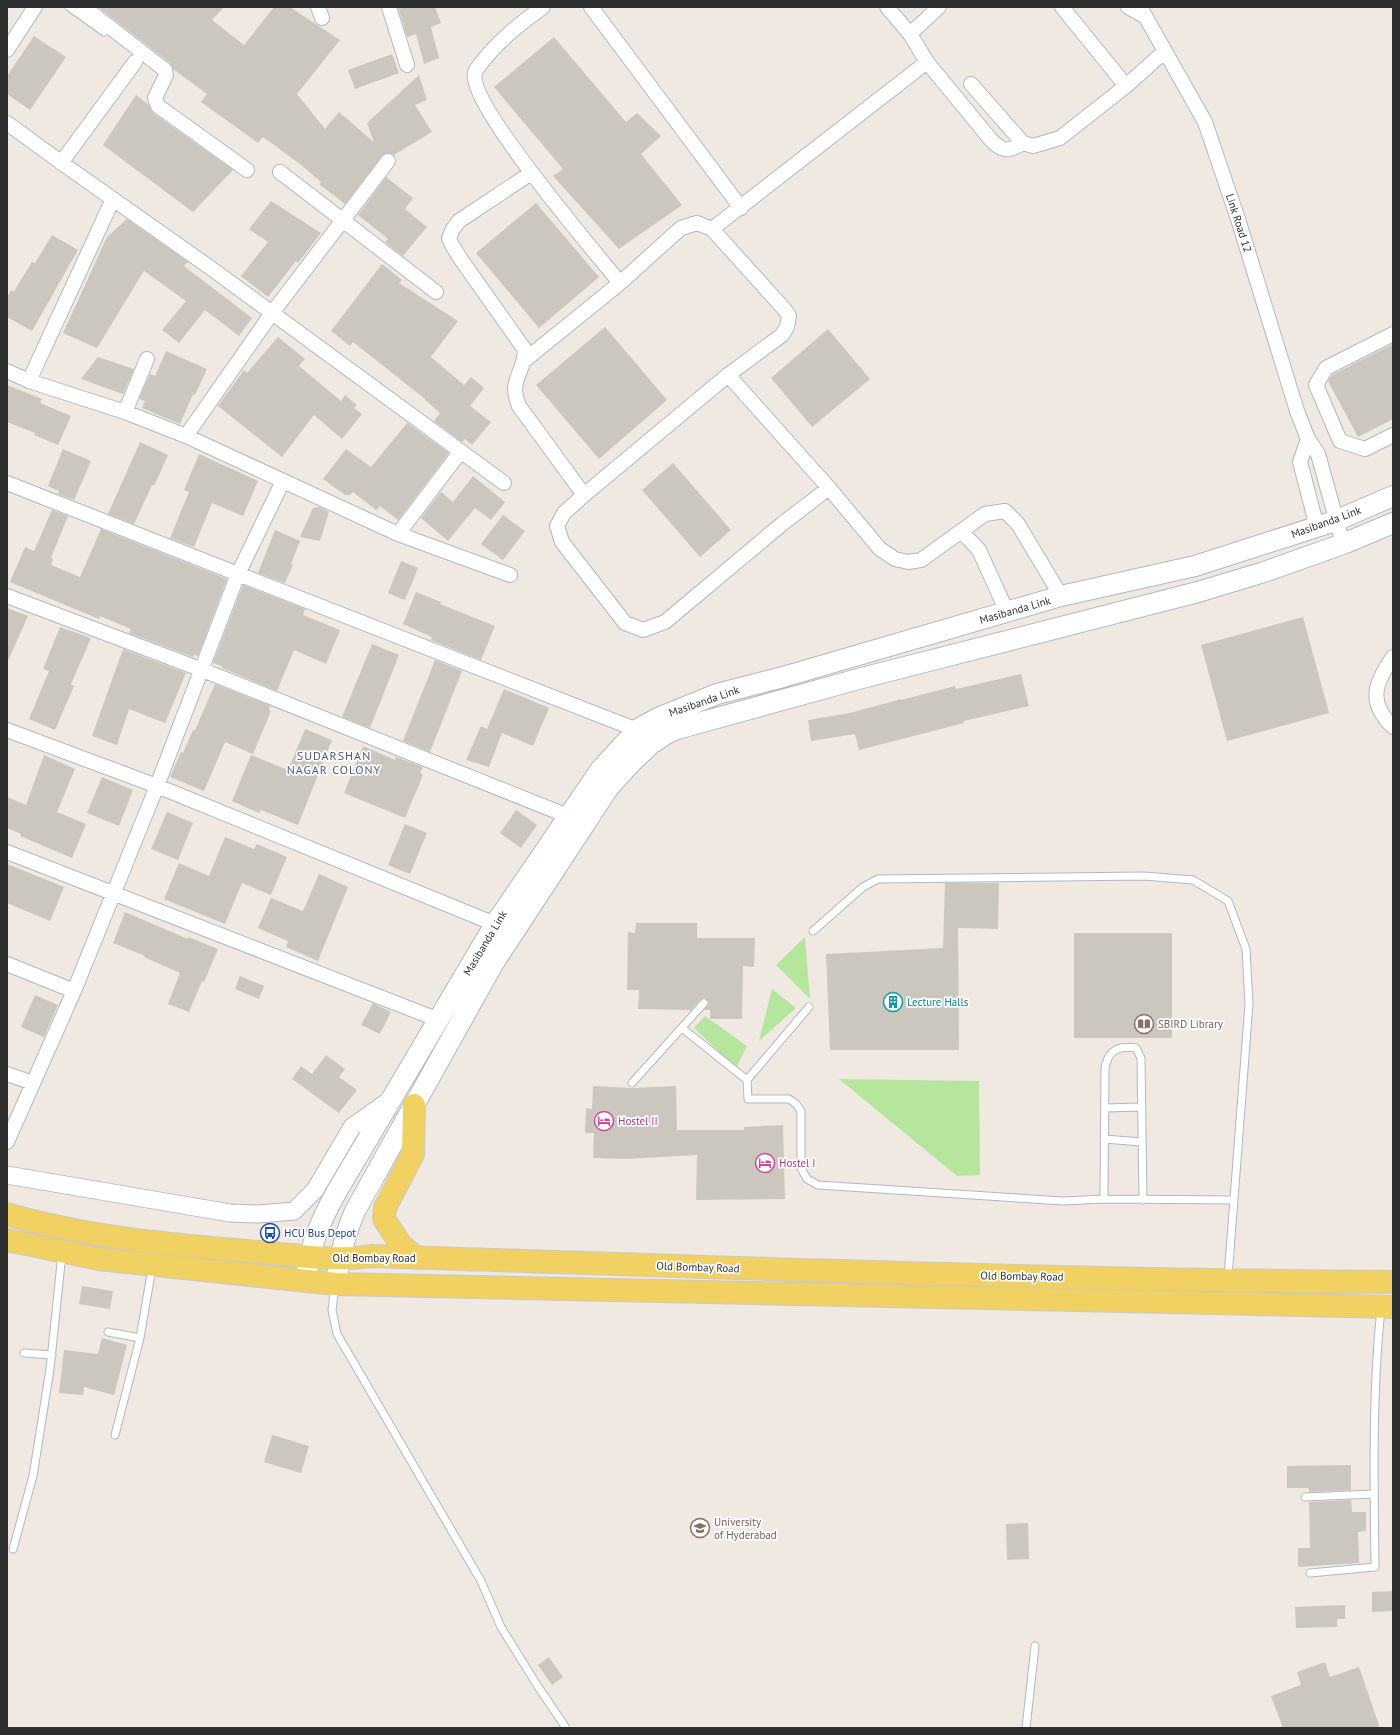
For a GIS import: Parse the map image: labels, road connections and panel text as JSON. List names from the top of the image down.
{
  "streets": {
    "main road": ["Masibanda Link", "Old Bombay Road"],
    "street": ["Link Road 12"]
  },
  "crossings": [
    ["Link Road 12", "Masibanda Link"],
    ["Masibanda Link", "Old Bombay Road"]
  ],
  "districts": ["SUDARSHAN NAGAR COLONY"],
  "places": {
    "building": ["Lecture Halls"],
    "library": ["SBIRD Library"],
    "hotel": ["Hostel II", "Hostel I"],
    "bus stop": ["HCU Bus Depot"],
    "school or university": ["University of Hyderabad"]
  }
}
